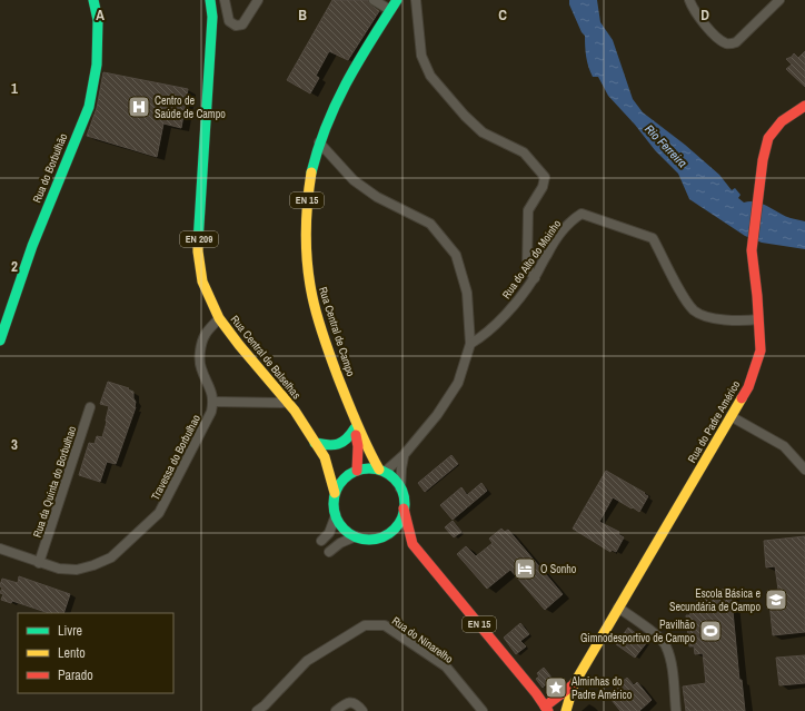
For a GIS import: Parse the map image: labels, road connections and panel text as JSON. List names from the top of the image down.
{
  "streets": {
    "main road": [
      "Rua do Borbulhão",
      "EN 15",
      "EN 209",
      "Rua Central de Campo",
      "Rua Central de Balselhas",
      "Rua do Padre Américo"
    ],
    "street": [
      "Rua do Alto do Moinho",
      "Travessa do Borbulhao",
      "Rua da Quinta do Borbulhao",
      "Rua do Ninarelho"
    ]
  },
  "crossings": [
    ["EN 15", "Rua Central de Campo"],
    ["EN 15", "Rua Central de Balselhas"],
    ["EN 15", "Rua do Padre Américo"],
    ["Rua do Alto do Moinho", "Rua do Padre Américo"],
    ["Rua Central de Campo", "Rua Central de Balselhas"],
    ["Travessa do Borbulhao", "Rua da Quinta do Borbulhao"]
  ],
  "water": ["Rio Ferreira"],
  "places": {
    "hospital": ["Centro de Saúde de Campo"],
    "hotel": ["O Sonho"],
    "school or university": ["Escola Básica e Secundária de Campo"],
    "sports": ["Pavilhão Gimnodesportivo de Campo"],
    "place": ["Alminhas do Padre Américo"]
  },
  "legend": ["Livre", "Lento", "Parado"],
  "grid": {
    "columns": [
      "A",
      "B",
      "C",
      "D"
    ],
    "rows": ["1", "2", "3"]
  }
}
